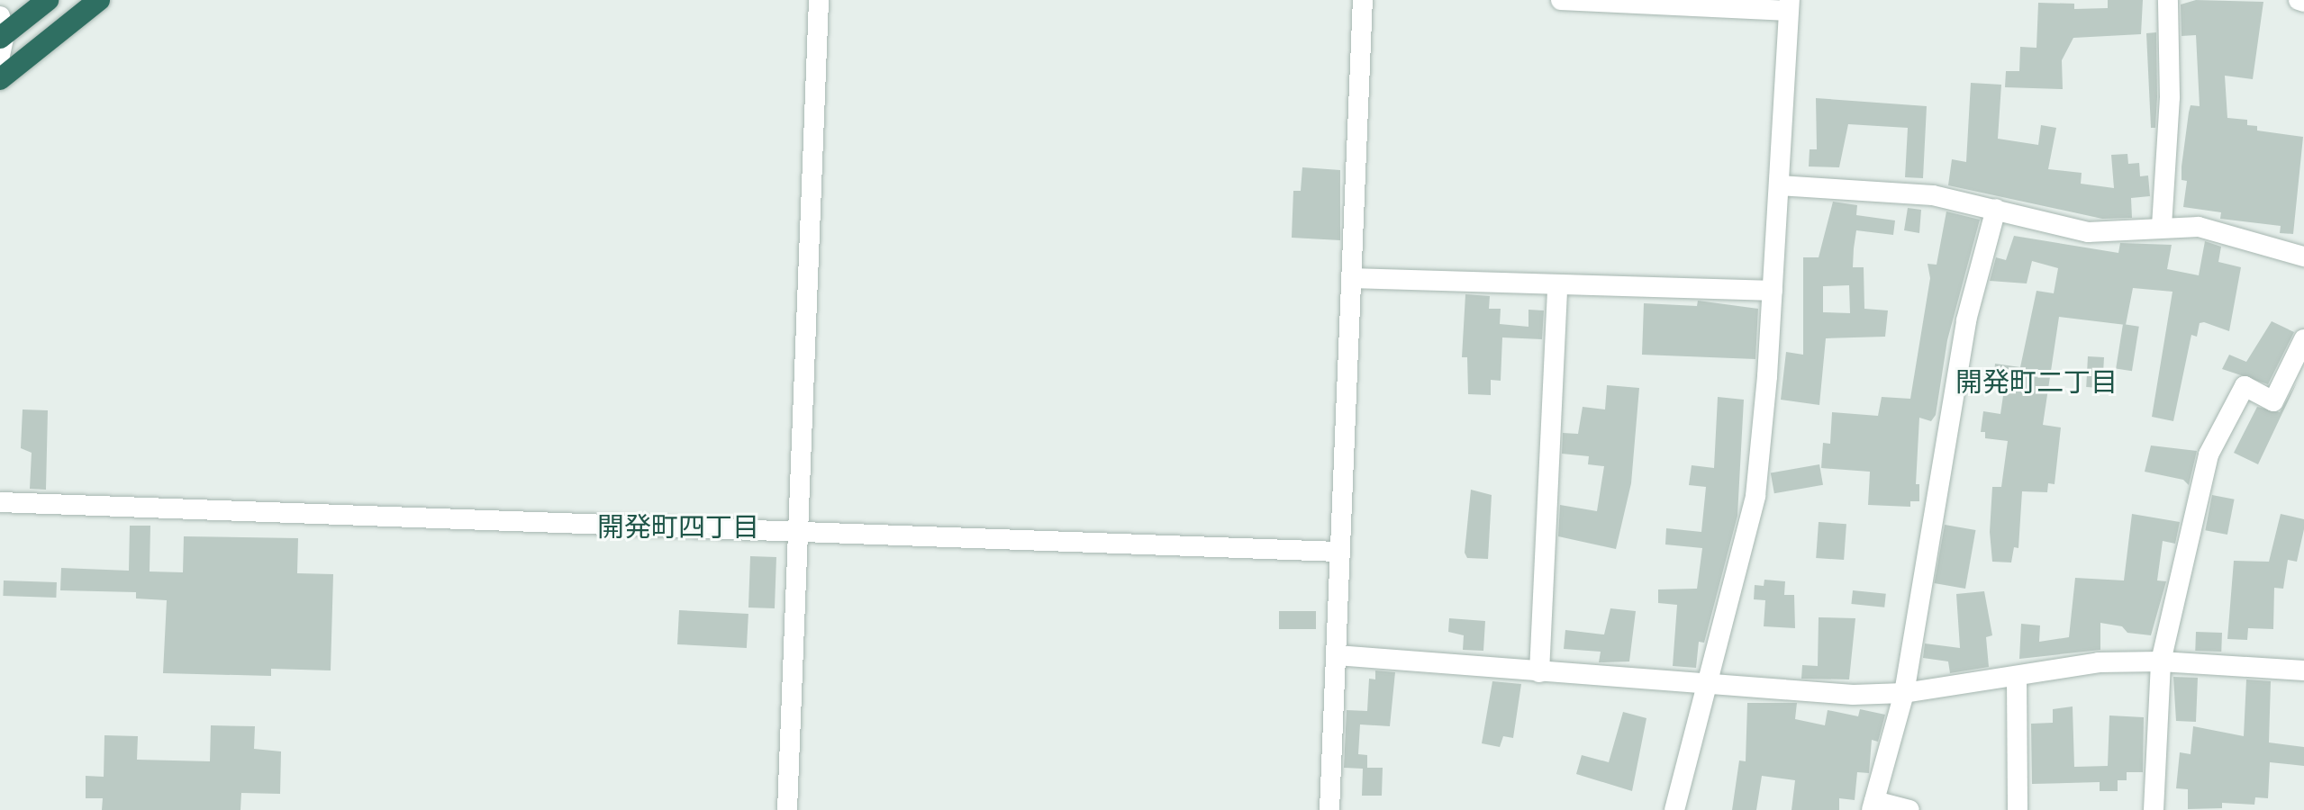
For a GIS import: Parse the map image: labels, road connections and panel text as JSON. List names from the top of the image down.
{
  "districts": ["開発町二丁目", "開発町四丁目"]
}
